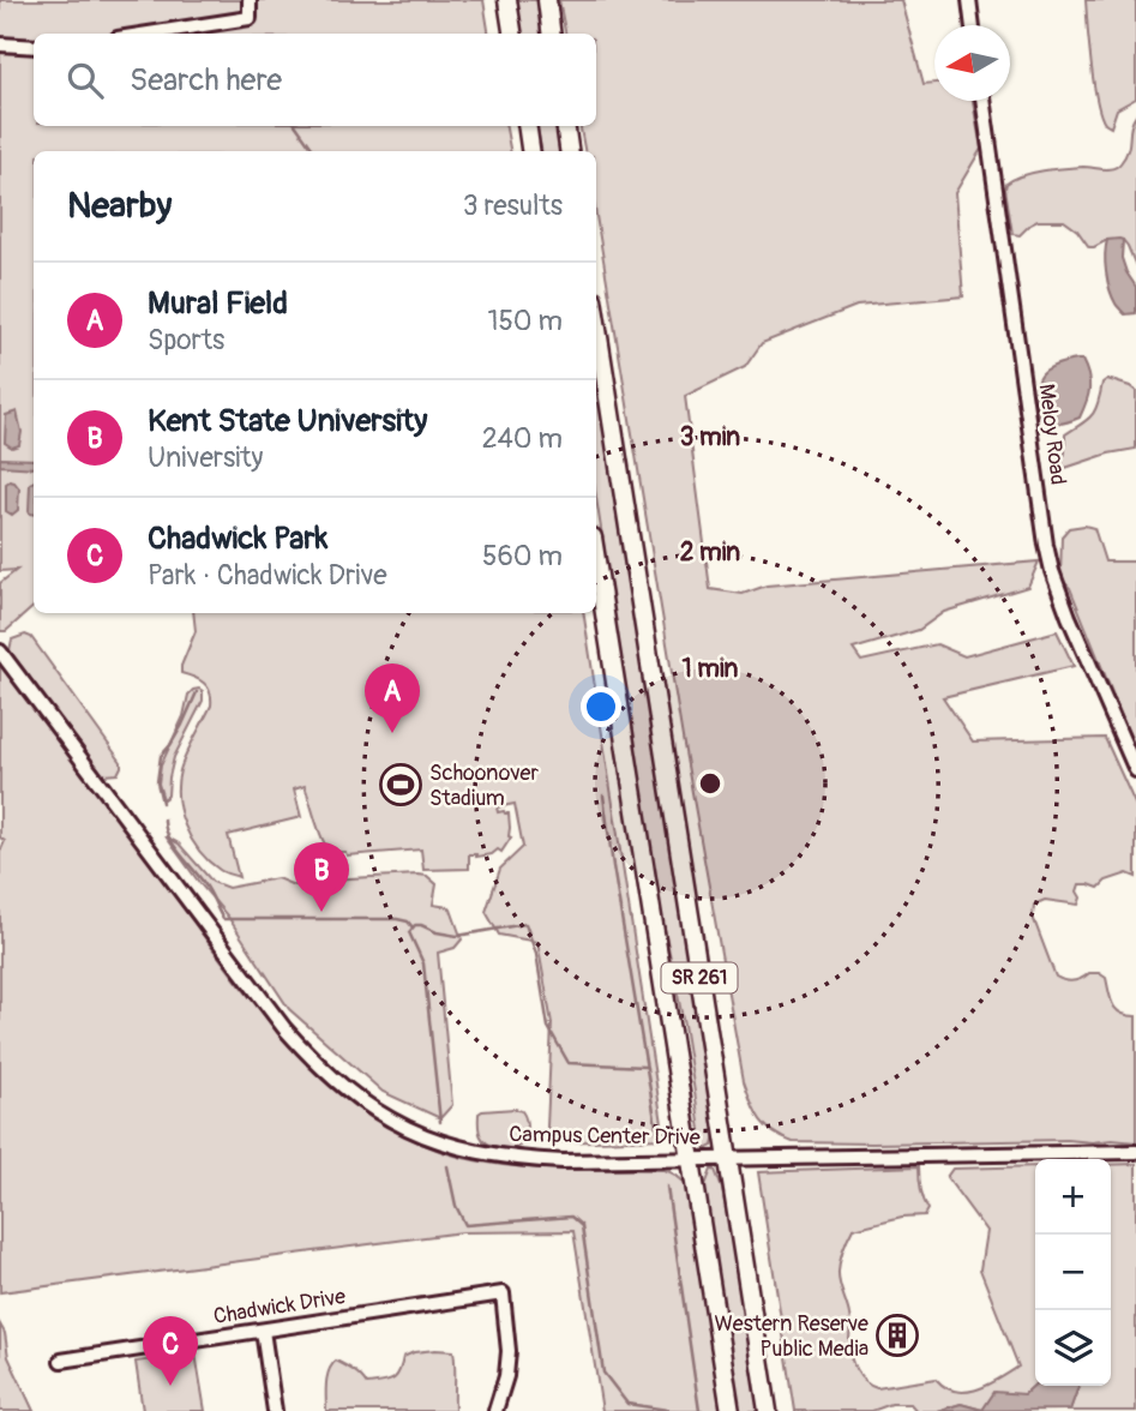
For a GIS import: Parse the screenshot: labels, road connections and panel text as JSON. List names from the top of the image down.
{
  "streets": {
    "main road": ["SR 261"],
    "street": ["Meloy Road", "Campus Center Drive", "Chadwick Drive"]
  },
  "crossings": [
    ["SR 261", "Campus Center Drive"]
  ],
  "places": {
    "sports": ["Schoonover Stadium"],
    "building": ["Western Reserve Public Media"]
  },
  "north": "left",
  "page": {
    "search": "Search here",
    "heading": ["Nearby", "3 results"],
    "list": [
      {
        "mark": "A",
        "name": "Mural Field",
        "note": "Sports",
        "value": "150 m"
      },
      {
        "mark": "B",
        "name": "Kent State University",
        "note": "University",
        "value": "240 m"
      },
      {
        "mark": "C",
        "name": "Chadwick Park",
        "note": "Park · Chadwick Drive",
        "value": "560 m"
      }
    ],
    "pins": ["A", "B", "C"],
    "map_buttons": ["+", "−"]
  },
  "rings": ["3 min", "2 min", "1 min"]
}
